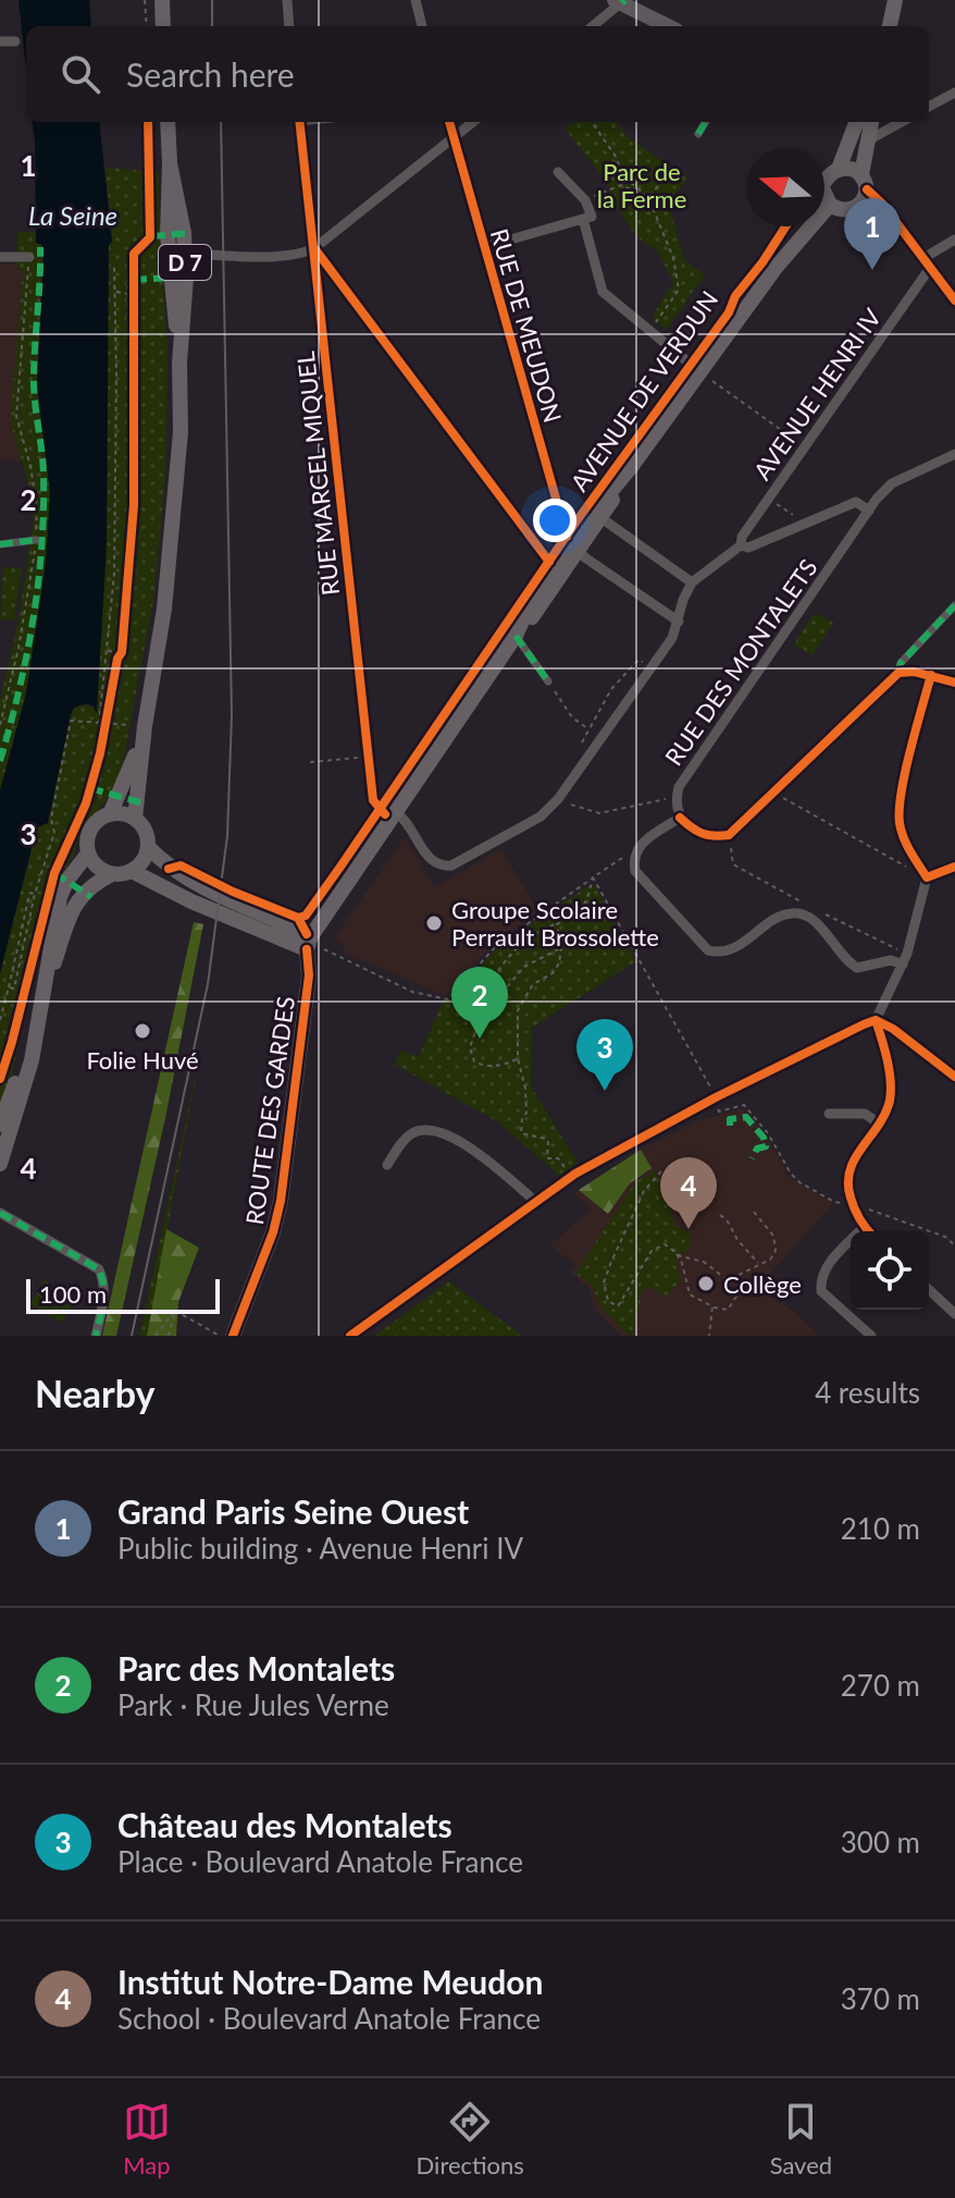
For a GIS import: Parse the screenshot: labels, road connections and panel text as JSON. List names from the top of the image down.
{
  "streets": {
    "main road": ["D 7", "AVENUE DE VERDUN", "ROUTE DES GARDES"],
    "street": [
      "RUE DE MEUDON",
      "AVENUE HENRI IV",
      "RUE MARCEL MIQUEL",
      "RUE DES MONTALETS"
    ]
  },
  "crossings": [
    ["RUE DE MEUDON", "AVENUE DE VERDUN"],
    ["AVENUE DE VERDUN", "RUE MARCEL MIQUEL"],
    ["AVENUE DE VERDUN", "ROUTE DES GARDES"],
    ["AVENUE HENRI IV", "RUE DES MONTALETS"]
  ],
  "water": ["La Seine"],
  "parks": ["Parc de la Ferme"],
  "places": ["Groupe Scolaire Perrault Brossolette", "Folie Huvé", "Collège"],
  "scale_bar": "100 m",
  "north": "left",
  "page": {
    "search": "Search here",
    "pins": [
      "1",
      "2",
      "3",
      "4"
    ],
    "scale": "100 m",
    "heading": ["Nearby", "4 results"],
    "list": [
      {
        "mark": "1",
        "name": "Grand Paris Seine Ouest",
        "note": "Public building · Avenue Henri IV",
        "value": "210 m"
      },
      {
        "mark": "2",
        "name": "Parc des Montalets",
        "note": "Park · Rue Jules Verne",
        "value": "270 m"
      },
      {
        "mark": "3",
        "name": "Château des Montalets",
        "note": "Place · Boulevard Anatole France",
        "value": "300 m"
      },
      {
        "mark": "4",
        "name": "Institut Notre-Dame Meudon",
        "note": "School · Boulevard Anatole France",
        "value": "370 m"
      }
    ],
    "nav": ["Map", "Directions", "Saved"]
  },
  "grid": {
    "rows": [
      "1",
      "2",
      "3",
      "4"
    ]
  }
}
